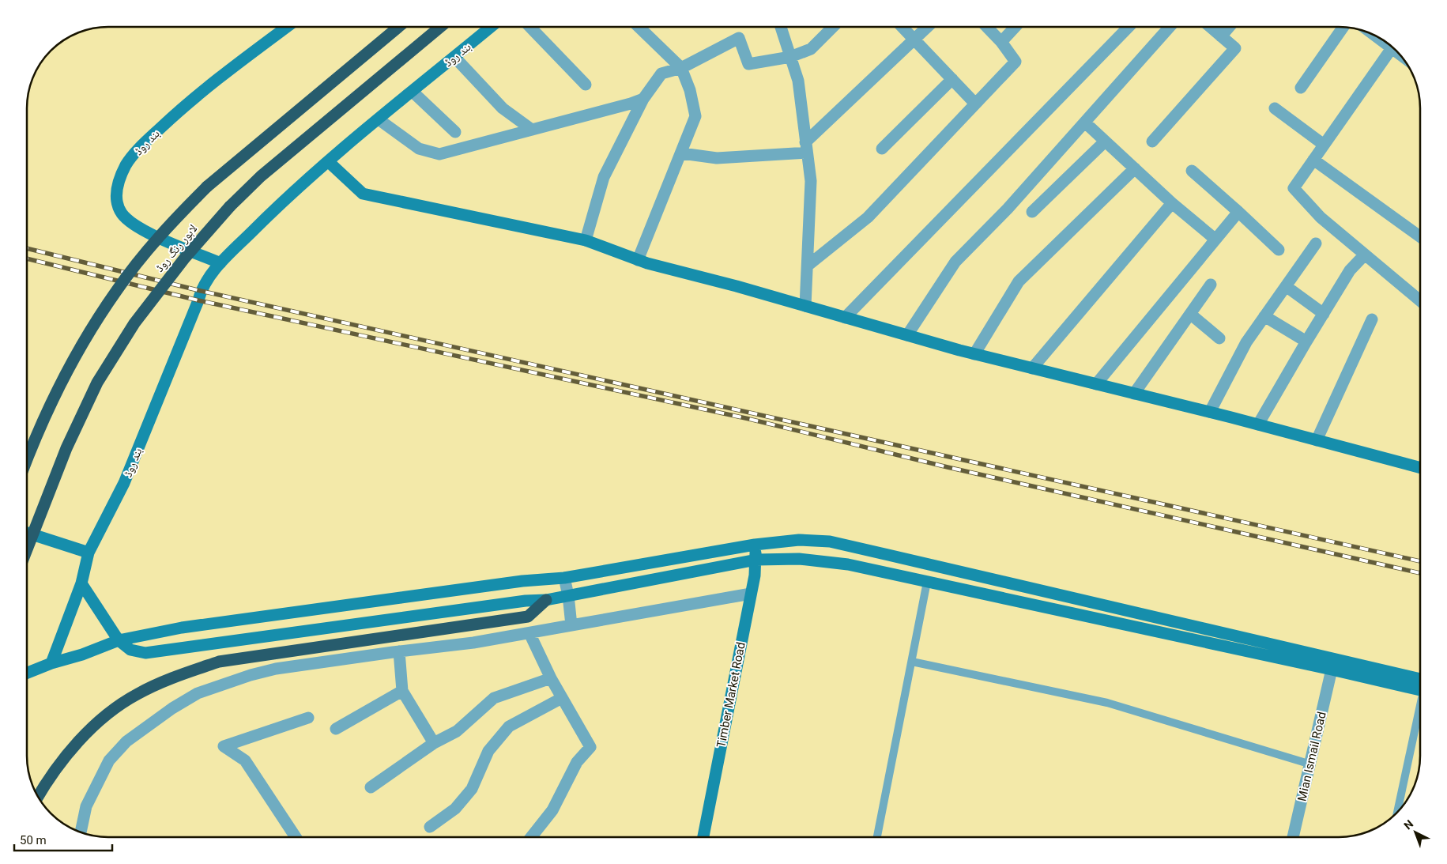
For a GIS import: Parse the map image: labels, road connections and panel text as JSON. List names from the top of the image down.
{
  "streets": {
    "highway": ["لاہور رنگ روڈ"],
    "main road": ["بند روڈ", "Timber Market Road"],
    "street": ["Mian Ismail Road"]
  },
  "scale_bar": "50 m",
  "north": "top left"
}
